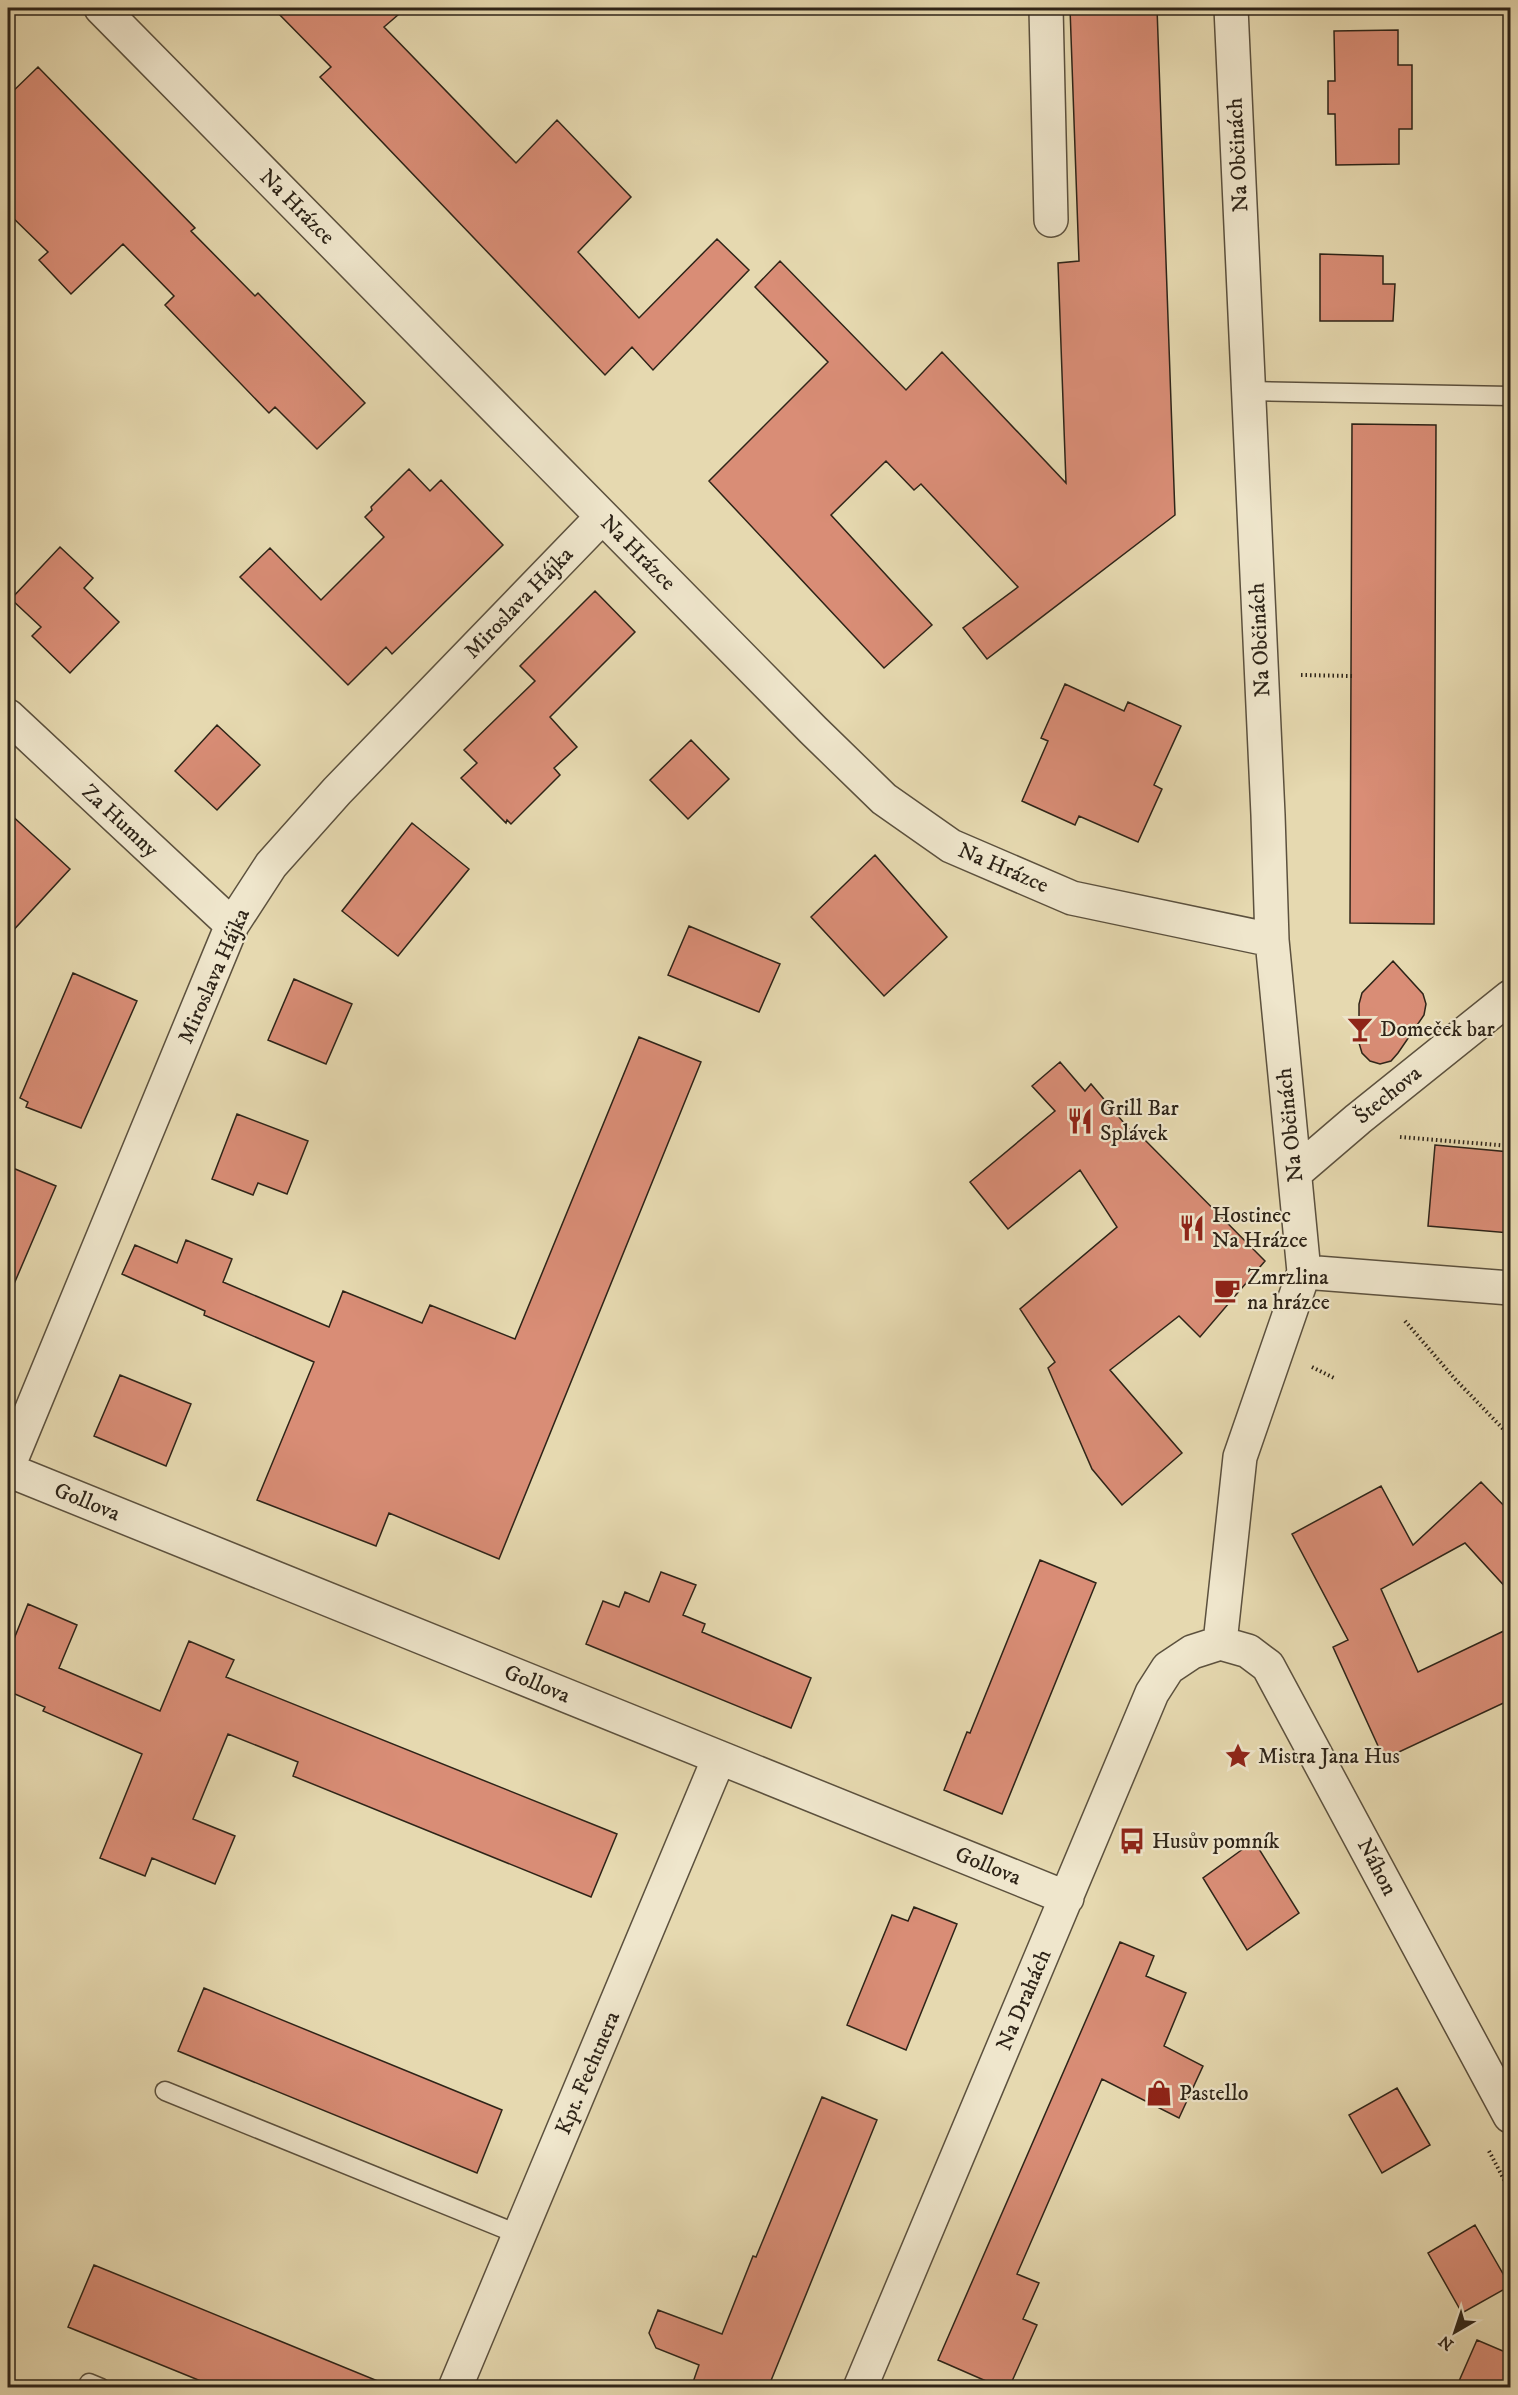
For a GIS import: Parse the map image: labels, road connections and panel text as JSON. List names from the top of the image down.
{
  "streets": {
    "street": [
      "Na Občinách",
      "Na Hrázce",
      "Miroslava Hájka",
      "Za Humny",
      "Štechova",
      "Gollova",
      "Náhon",
      "Na Drahách",
      "Kpt. Fechtnera"
    ]
  },
  "crossings": [
    ["Na Občinách", "Na Hrázce"],
    ["Na Občinách", "Štechova"],
    ["Na Občinách", "Náhon"],
    ["Na Občinách", "Na Drahách"],
    ["Na Hrázce", "Miroslava Hájka"],
    ["Miroslava Hájka", "Za Humny"],
    ["Miroslava Hájka", "Gollova"],
    ["Gollova", "Na Drahách"],
    ["Gollova", "Kpt. Fechtnera"],
    ["Náhon", "Na Drahách"]
  ],
  "places": {
    "bar": ["Domeček bar"],
    "restaurant": ["Grill Bar Splávek", "Hostinec Na Hrázce"],
    "cafe": ["Zmrzlina na hrázce"],
    "place": ["Mistra Jana Hus"],
    "bus stop": ["Husův pomník"],
    "shop": ["Pastello"]
  },
  "north": "bottom left"
}
